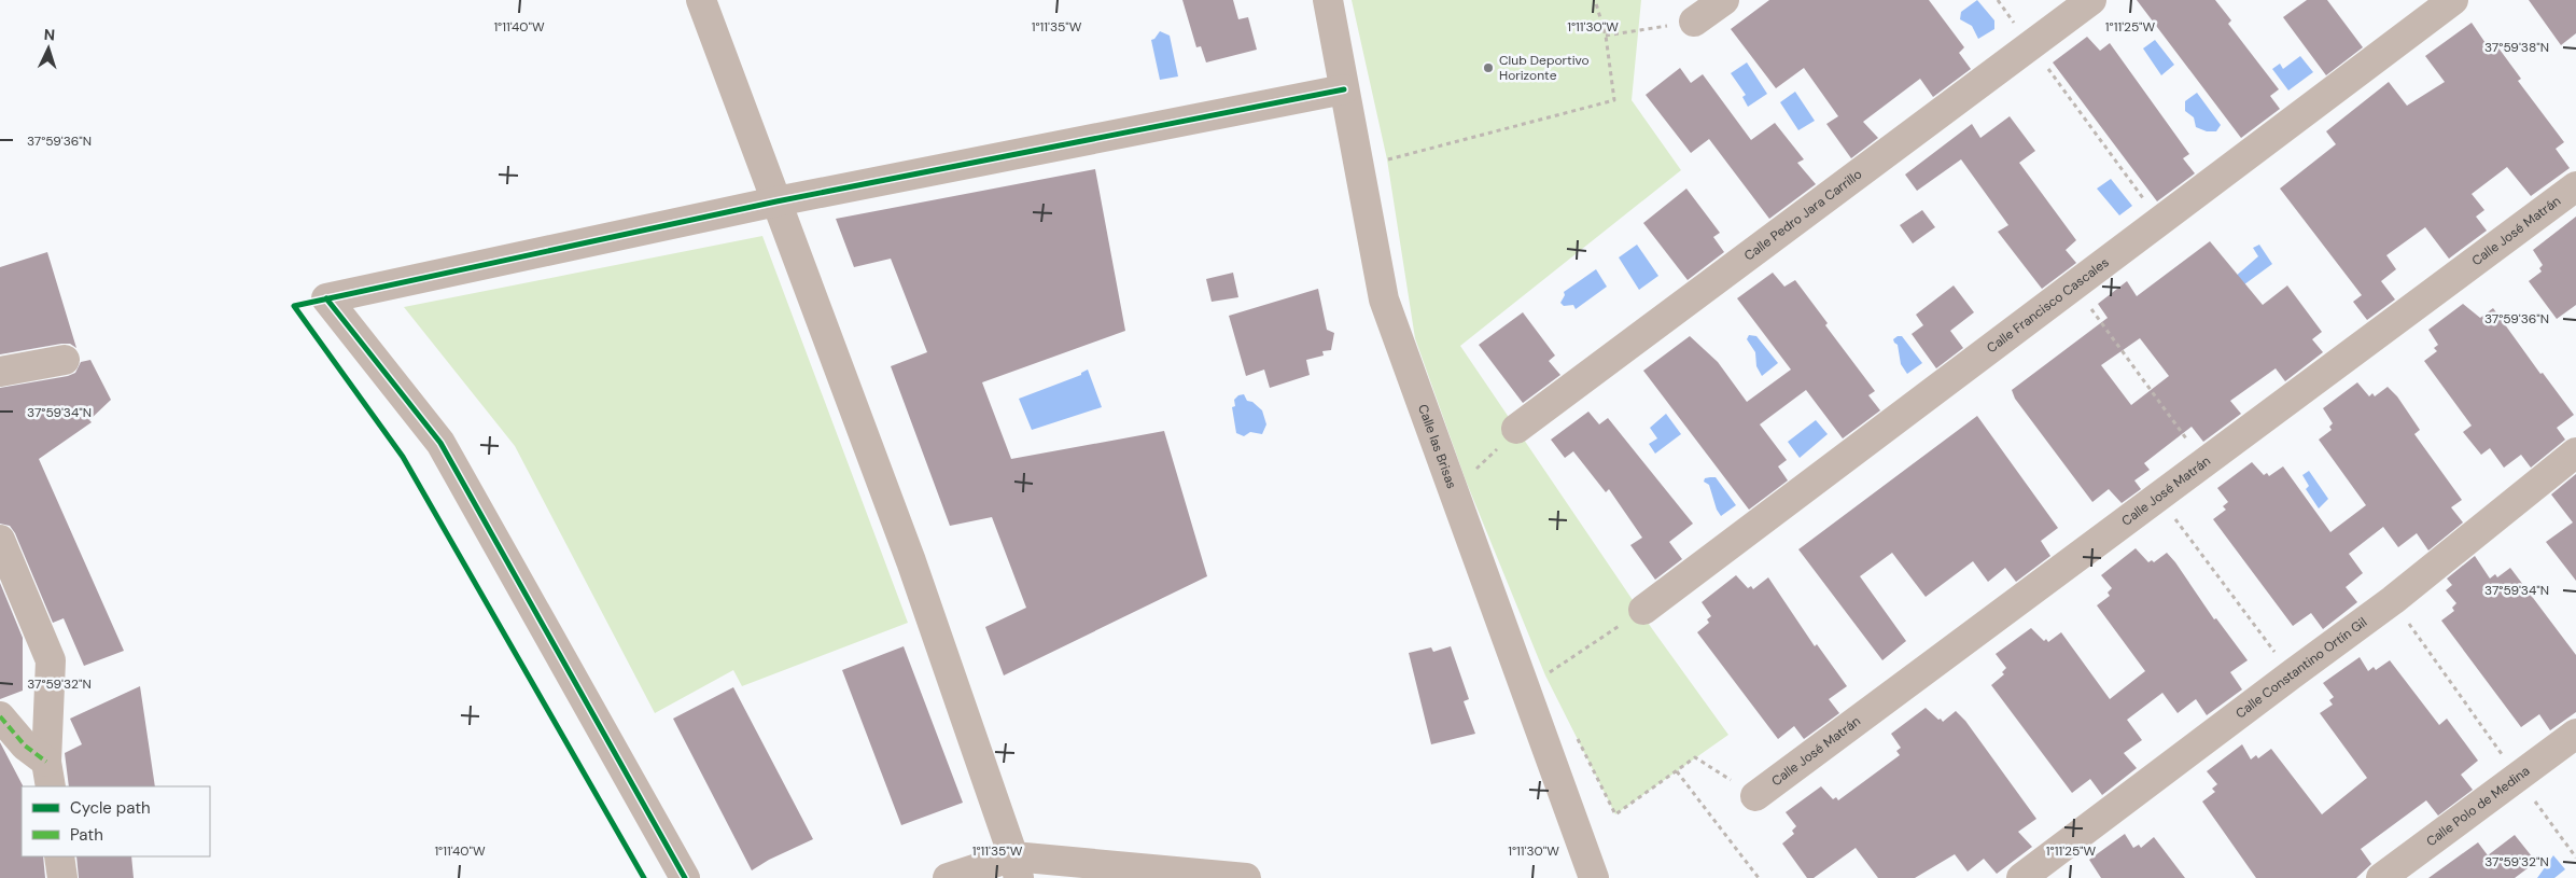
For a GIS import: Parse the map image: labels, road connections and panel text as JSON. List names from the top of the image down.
{
  "streets": {
    "street": [
      "Calle Pedro Jara Carrillo",
      "Calle José Matrán",
      "Calle Francisco Cascales",
      "Calle las Brisas",
      "Calle Constantino Ortín Gil",
      "Calle Polo de Medina"
    ]
  },
  "places": ["Club Deportivo Horizonte"],
  "legend": ["Cycle path", "Path"],
  "north": "top",
  "coordinates": [
    "1°11'40\"W",
    "1°11'35\"W",
    "1°11'30\"W",
    "1°11'25\"W",
    "37°59'38\"N",
    "37°59'36\"N",
    "37°59'34\"N",
    "37°59'32\"N"
  ]
}
